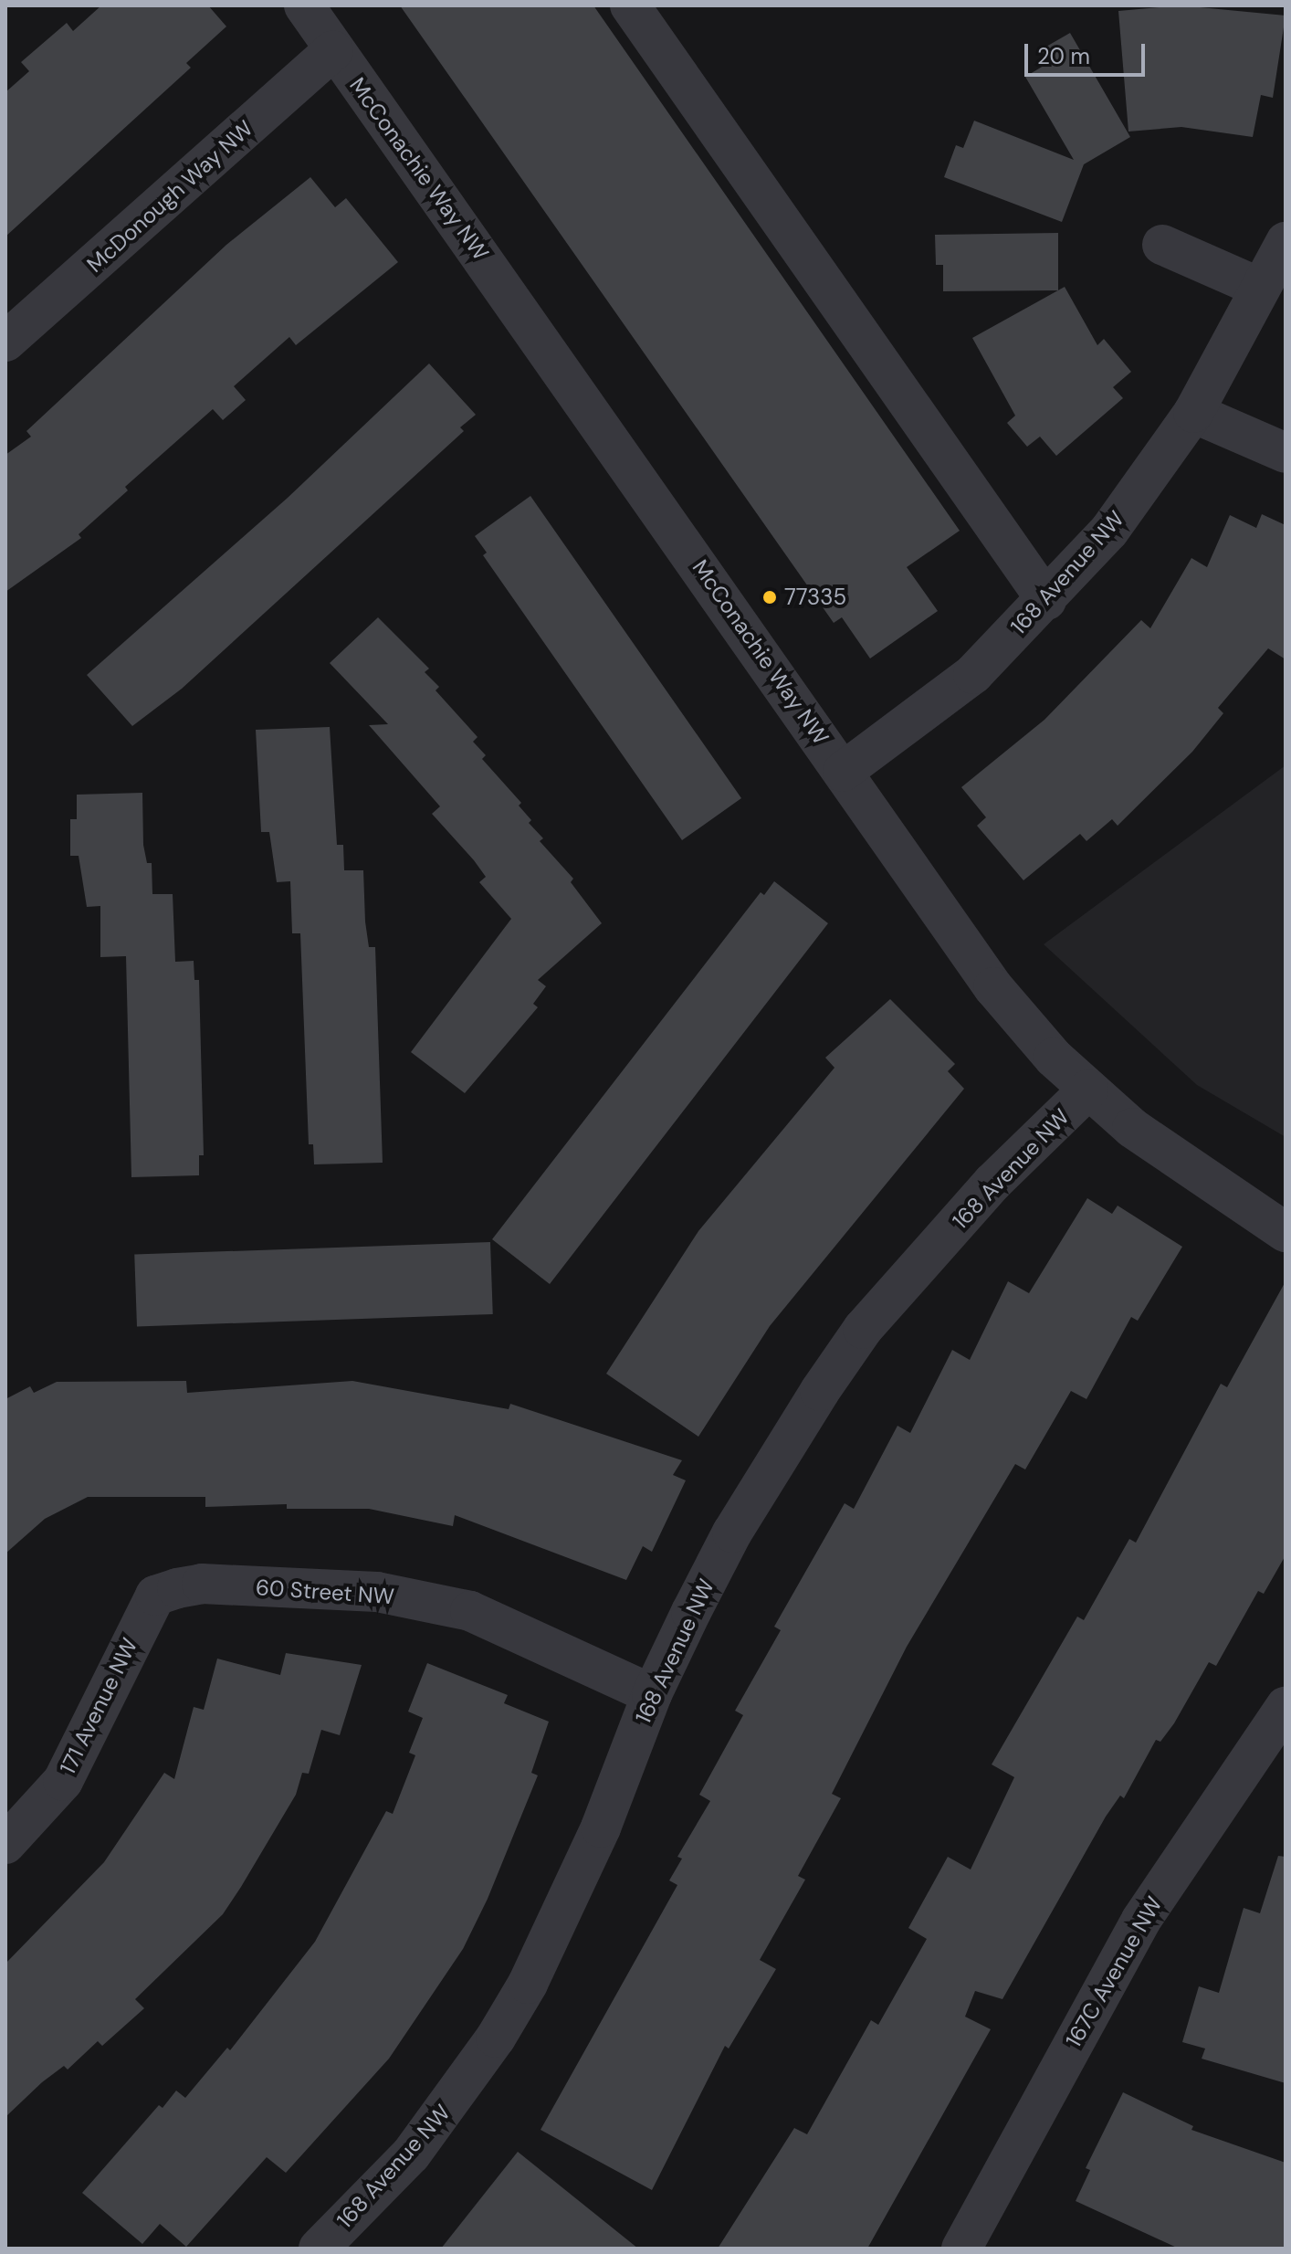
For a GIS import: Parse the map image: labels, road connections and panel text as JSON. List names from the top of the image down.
{
  "streets": {
    "street": [
      "McConachie Way NW",
      "McDonough Way NW",
      "168 Avenue NW",
      "60 Street NW",
      "171 Avenue NW",
      "167C Avenue NW"
    ]
  },
  "crossings": [
    ["McConachie Way NW", "McDonough Way NW"],
    ["McConachie Way NW", "168 Avenue NW"],
    ["168 Avenue NW", "60 Street NW"],
    ["60 Street NW", "171 Avenue NW"]
  ],
  "places": ["77335"],
  "scale_bar": "20 m"
}
